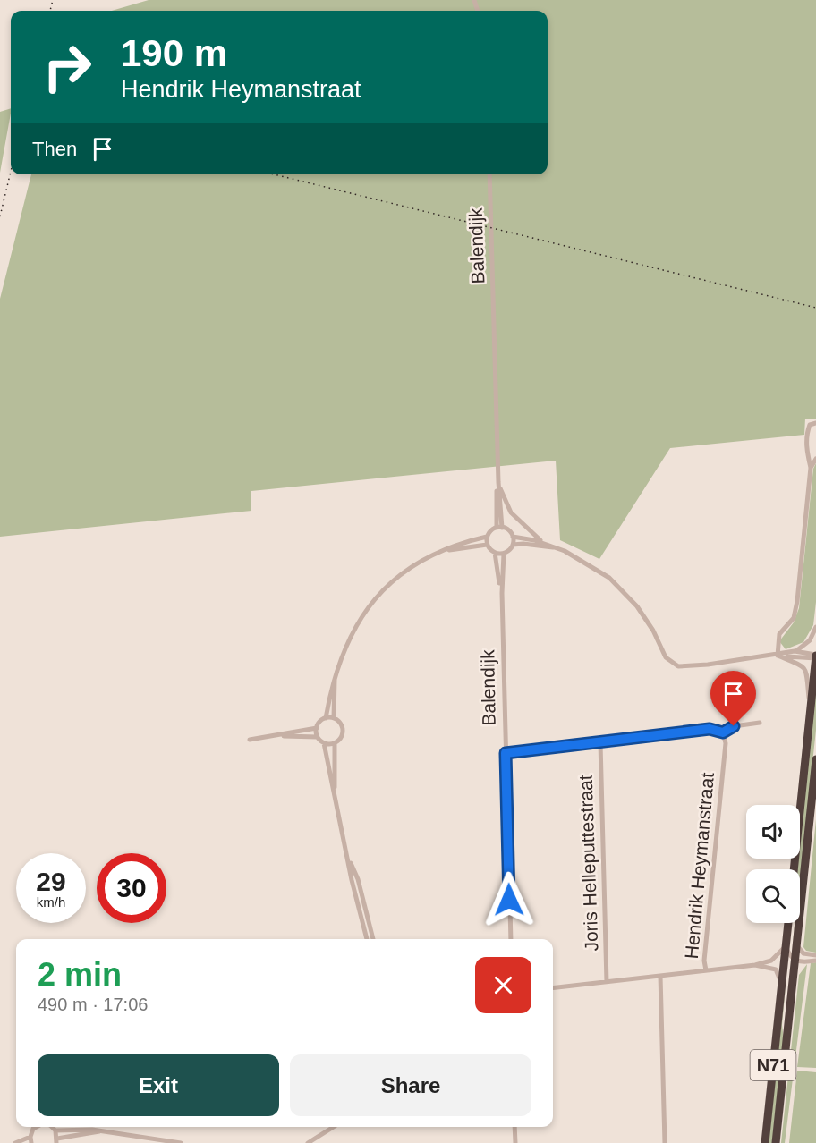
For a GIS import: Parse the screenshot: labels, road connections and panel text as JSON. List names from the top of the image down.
{
  "streets": {
    "highway": ["N71"],
    "street": ["Balendijk", "Joris Helleputtestraat", "Hendrik Heymanstraat"]
  },
  "page": {
    "turn": ["190 m", "Hendrik Heymanstraat"],
    "then": "Then",
    "speed": "29 km/h",
    "limit": "30",
    "heading": ["2 min", "490 m · 17:06"],
    "buttons": ["Exit", "Share"]
  }
}
